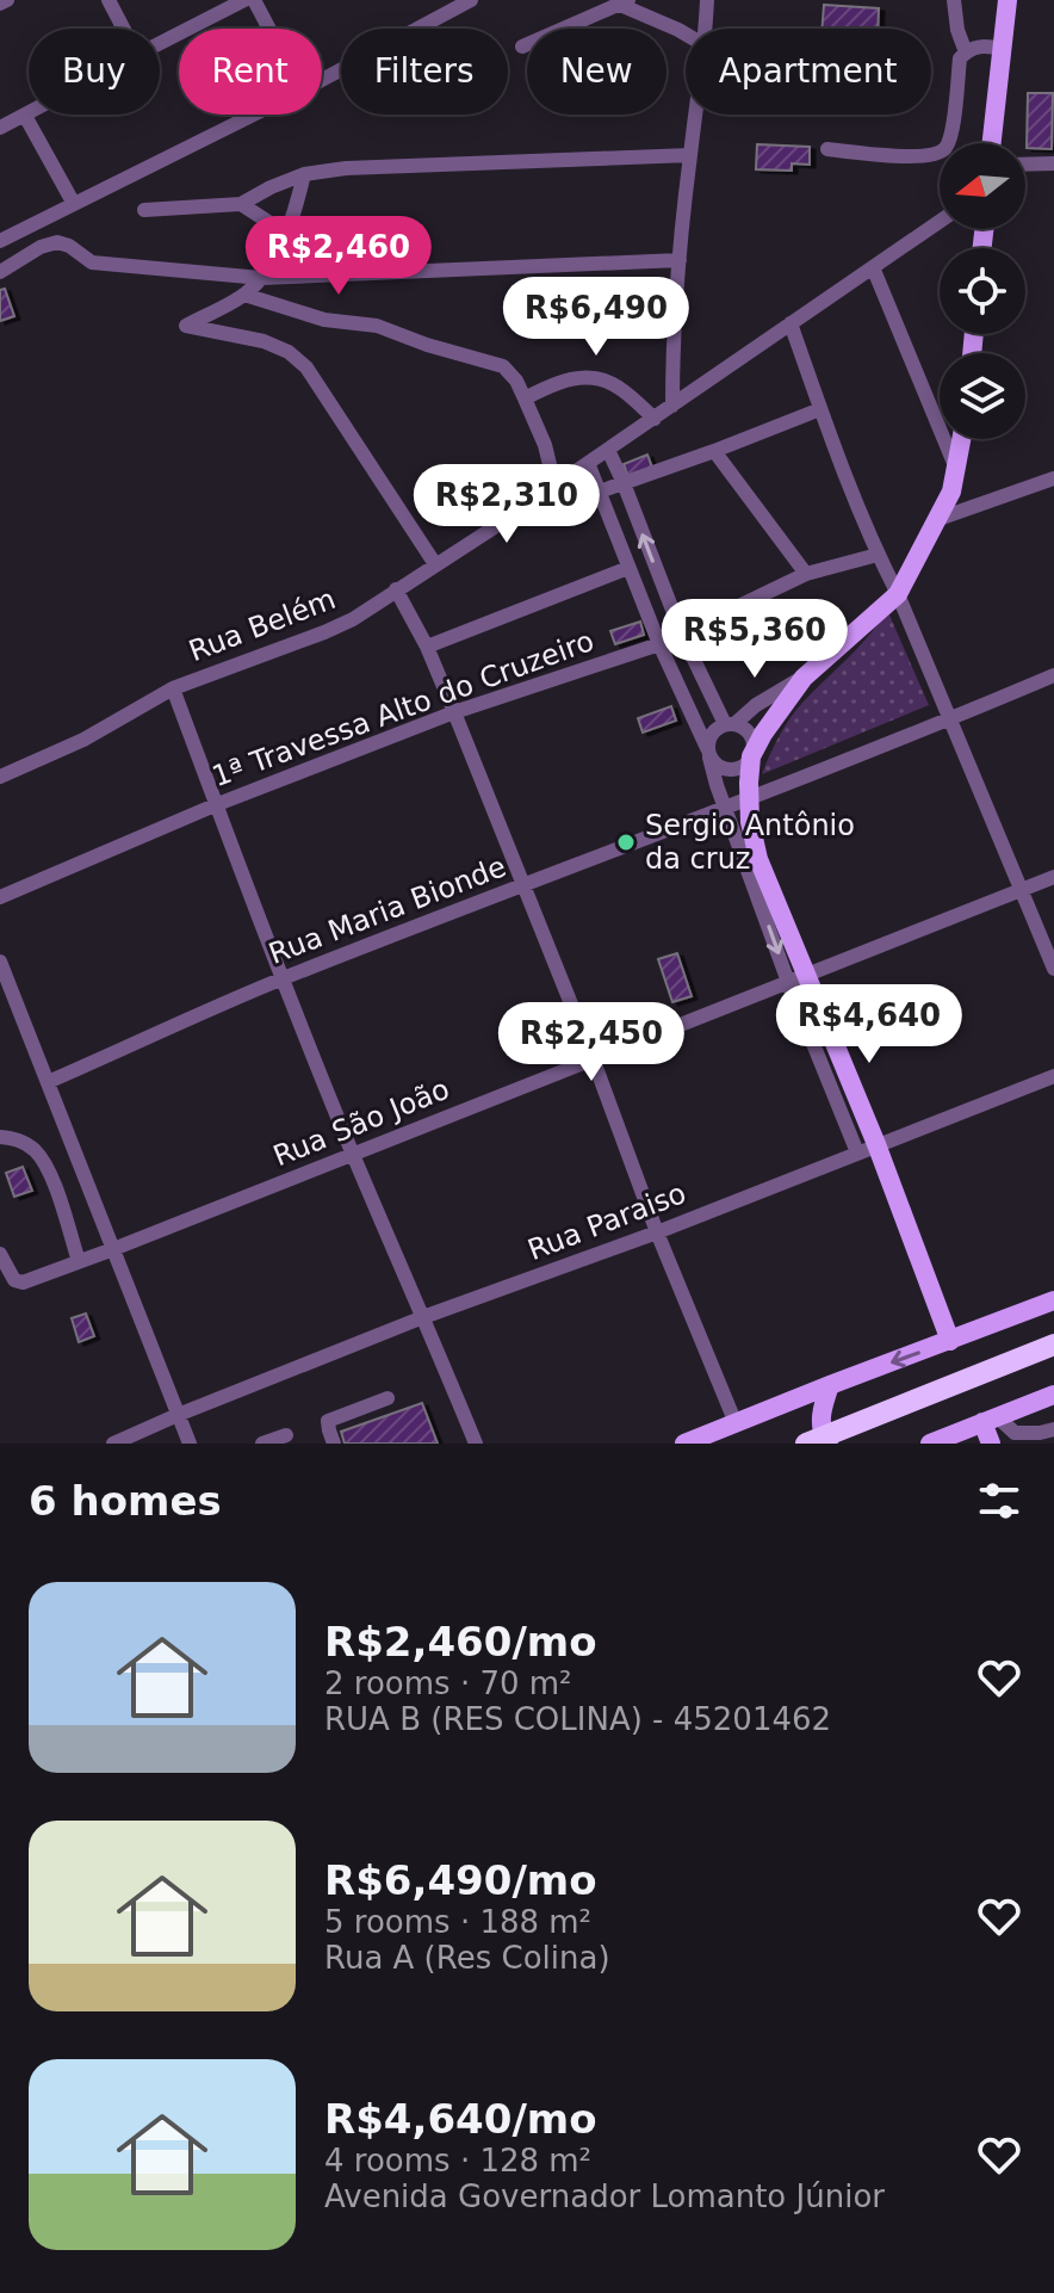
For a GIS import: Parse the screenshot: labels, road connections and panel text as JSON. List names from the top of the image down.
{
  "streets": {
    "street": [
      "Rua Belém",
      "1ª Travessa Alto do Cruzeiro",
      "Rua Maria Bionde",
      "Rua São João",
      "Rua Paraiso"
    ]
  },
  "places": ["Sergio Antônio da cruz"],
  "north": "left",
  "page": {
    "chip": [
      "Buy",
      "Rent",
      "Filters",
      "New",
      "Apartment"
    ],
    "price": [
      "R$2,460",
      "R$6,490",
      "R$2,310",
      "R$5,360",
      "R$4,640",
      "R$2,450"
    ],
    "heading": "6 homes",
    "list": [
      {
        "name": "R$2,460/mo",
        "note": "2 rooms · 70 m² · RUA B (RES COLINA) - 45201462"
      },
      {
        "name": "R$6,490/mo",
        "note": "5 rooms · 188 m² · Rua A (Res Colina)"
      },
      {
        "name": "R$4,640/mo",
        "note": "4 rooms · 128 m² · Avenida Governador Lomanto Júnior"
      }
    ]
  }
}
